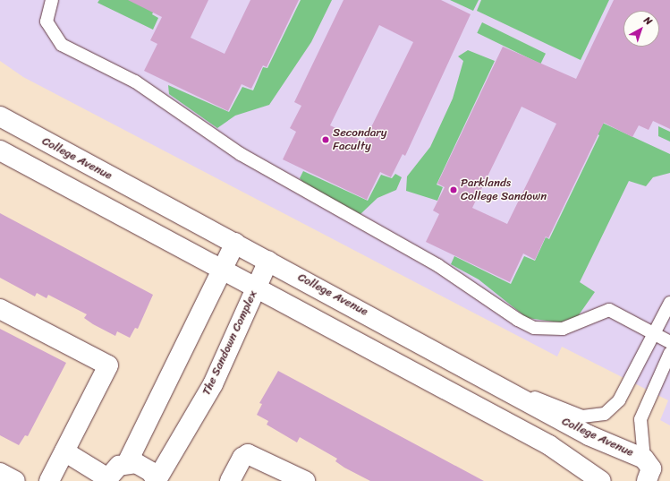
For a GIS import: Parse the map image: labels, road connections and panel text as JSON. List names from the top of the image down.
{
  "streets": {
    "street": ["College Avenue", "The Sandown Complex"]
  },
  "crossings": [
    ["College Avenue", "The Sandown Complex"]
  ],
  "places": ["Secondary Faculty", "Parklands College Sandown"],
  "north": "top right"
}
